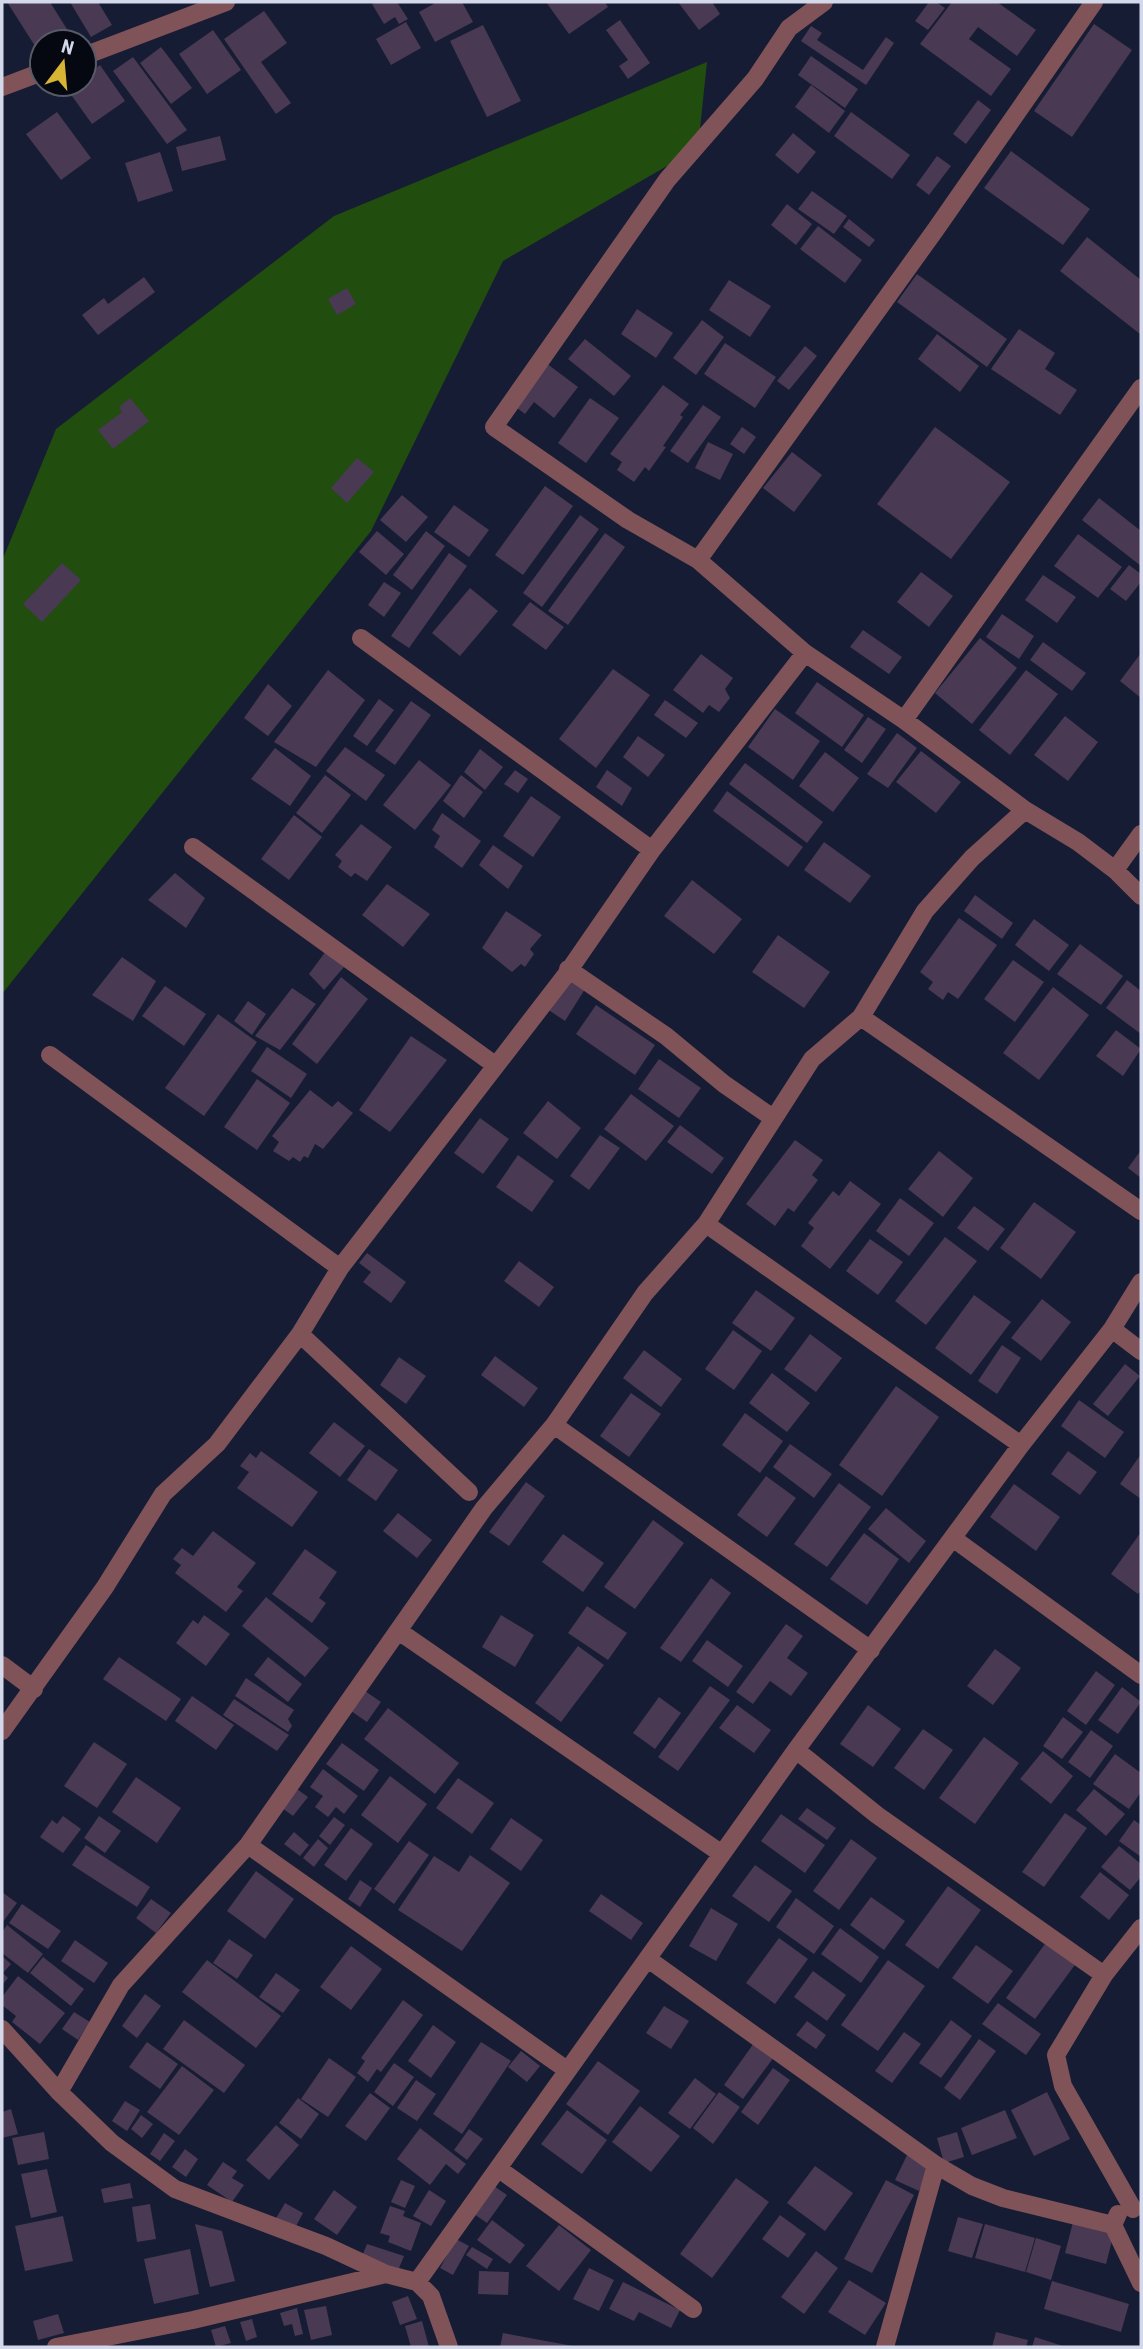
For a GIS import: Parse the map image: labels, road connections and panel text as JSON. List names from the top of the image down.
{
  "north": "top"
}
